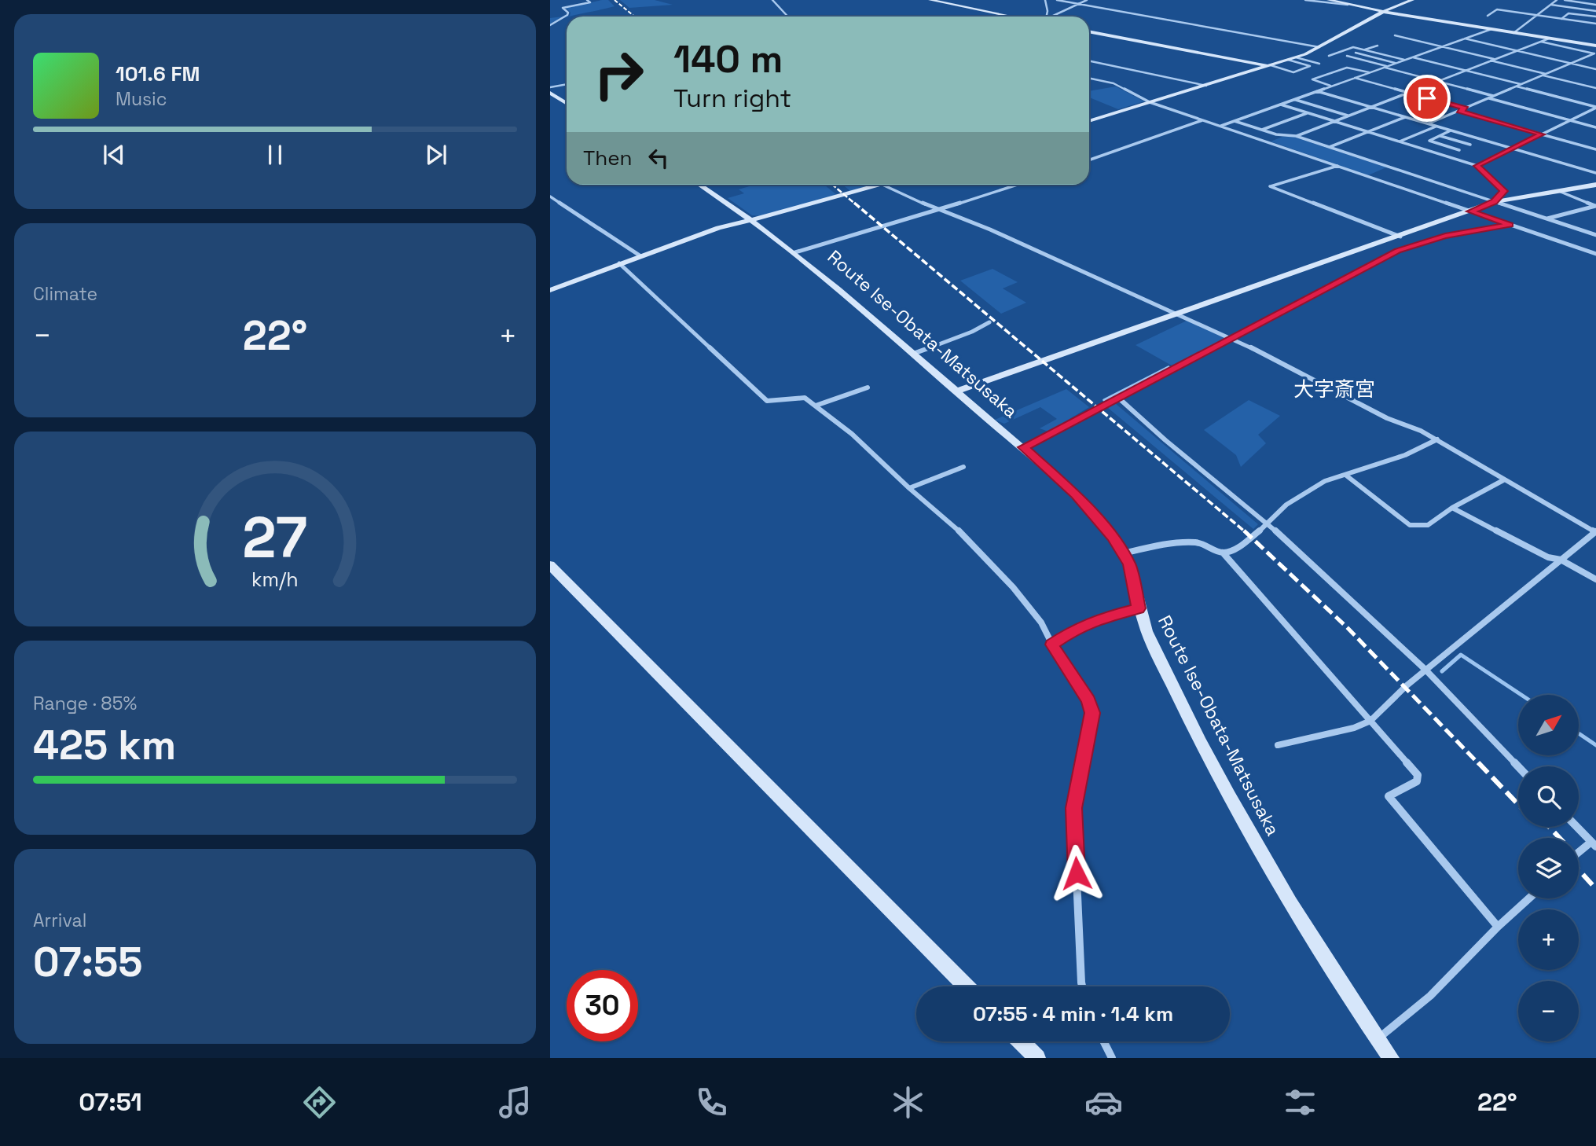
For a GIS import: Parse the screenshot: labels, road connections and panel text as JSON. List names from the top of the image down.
{
  "streets": {
    "street": ["Route Ise-Obata-Matsusaka"]
  },
  "districts": ["大字斎宮"],
  "north": "top right",
  "page": {
    "turn": ["140 m", "Turn right"],
    "song": ["101.6 FM", "Music"],
    "then": "Then",
    "tile": [
      "Climate",
      ["Range · 85%", "425 km"],
      ["Arrival", "07:55"]
    ],
    "heat": ["−", "22°", "+"],
    "map_buttons": ["+", "−"],
    "limit": "30",
    "trip": "07:55 · 4 min · 1.4 km",
    "tabs": ["07:51", "22°"],
    "gauge": ["27", "km/h"]
  }
}
